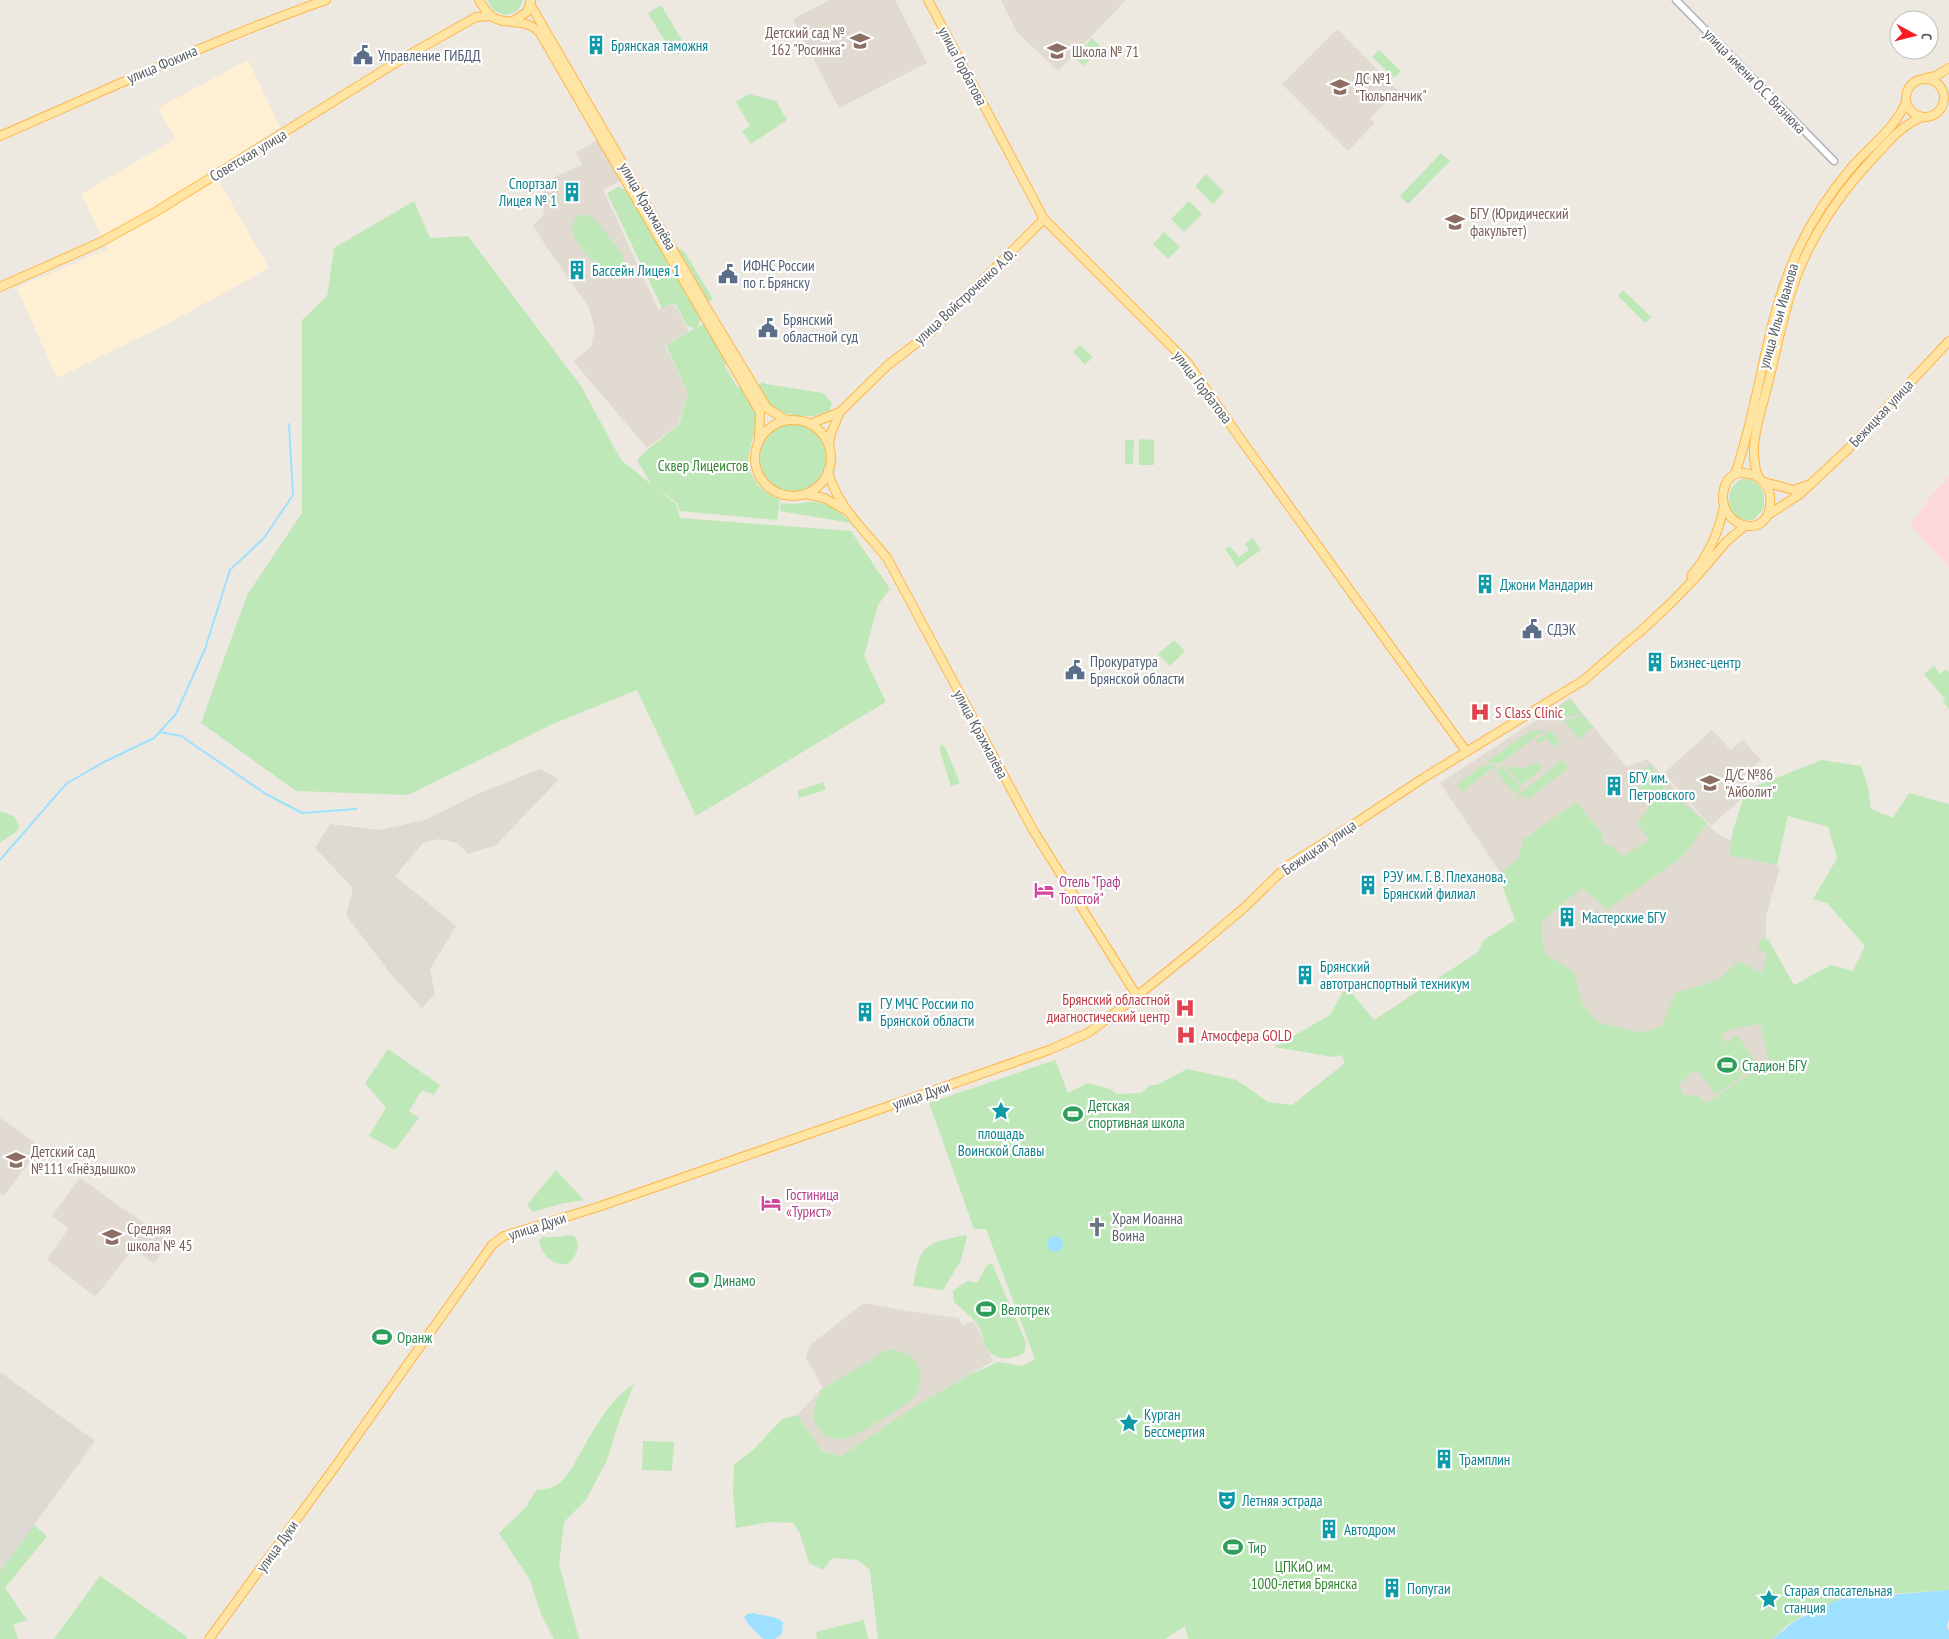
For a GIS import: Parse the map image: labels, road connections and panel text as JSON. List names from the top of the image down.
{
  "streets": {
    "main road": [
      "улица Фокина",
      "улица Горбатова",
      "Советская улица",
      "улица Крахмалёва",
      "улица Войстроченко А.Ф.",
      "улица Ильи Иванова",
      "Бежицкая улица",
      "улица Дуки"
    ],
    "street": ["улица имени О.С. Визнюка"]
  },
  "crossings": [
    ["улица Горбатова", "улица Войстроченко А.Ф."],
    ["улица Горбатова", "Бежицкая улица"],
    ["улица Крахмалёва", "улица Войстроченко А.Ф."],
    ["улица Крахмалёва", "Бежицкая улица"],
    ["улица Ильи Иванова", "Бежицкая улица"],
    ["Бежицкая улица", "улица Дуки"]
  ],
  "parks": ["Сквер Лицеистов", "ЦПКиО им. 1000-летия Брянска"],
  "places": {
    "school or university": [
      "Детский сад № 162 \"Росинка\"",
      "Школа № 71",
      "ДС №1 \"Тюльпанчик\"",
      "БГУ (Юридический факультет)",
      "Д/С №86 \"Айболит\"",
      "Детский сад №111 «Гнёздышко»",
      "Средняя школа № 45"
    ],
    "building": [
      "Брянская таможня",
      "Спортзал Лицея № 1",
      "Бассейн Лицея 1",
      "Джони Мандарин",
      "Бизнес-центр",
      "БГУ им. Петровского",
      "РЭУ им. Г. В. Плеханова, Брянский филиал",
      "Мастерские БГУ",
      "Брянский автотранспортный техникум",
      "ГУ МЧС России по Брянской области",
      "Трамплин",
      "Автодром",
      "Попугаи"
    ],
    "public building": [
      "Управление ГИБДД",
      "ИФНС России по г. Брянску",
      "Брянский областной суд",
      "СДЭК",
      "Прокуратура Брянской области"
    ],
    "hospital": ["S Class Clinic", "Брянский областной диагностический центр", "Атмосфера GOLD"],
    "hotel": ["Отель \"Граф Толстой\"", "Гостиница «Турист»"],
    "sports": [
      "Стадион БГУ",
      "Детская спортивная школа",
      "Динамо",
      "Велотрек",
      "Оранж",
      "Тир"
    ],
    "place": ["площадь Воинской Славы", "Курган Бессмертия", "Старая спасательная станция"],
    "church": ["Храм Иоанна Воина"],
    "theatre": ["Летняя эстрада"]
  },
  "north": "right"
}
